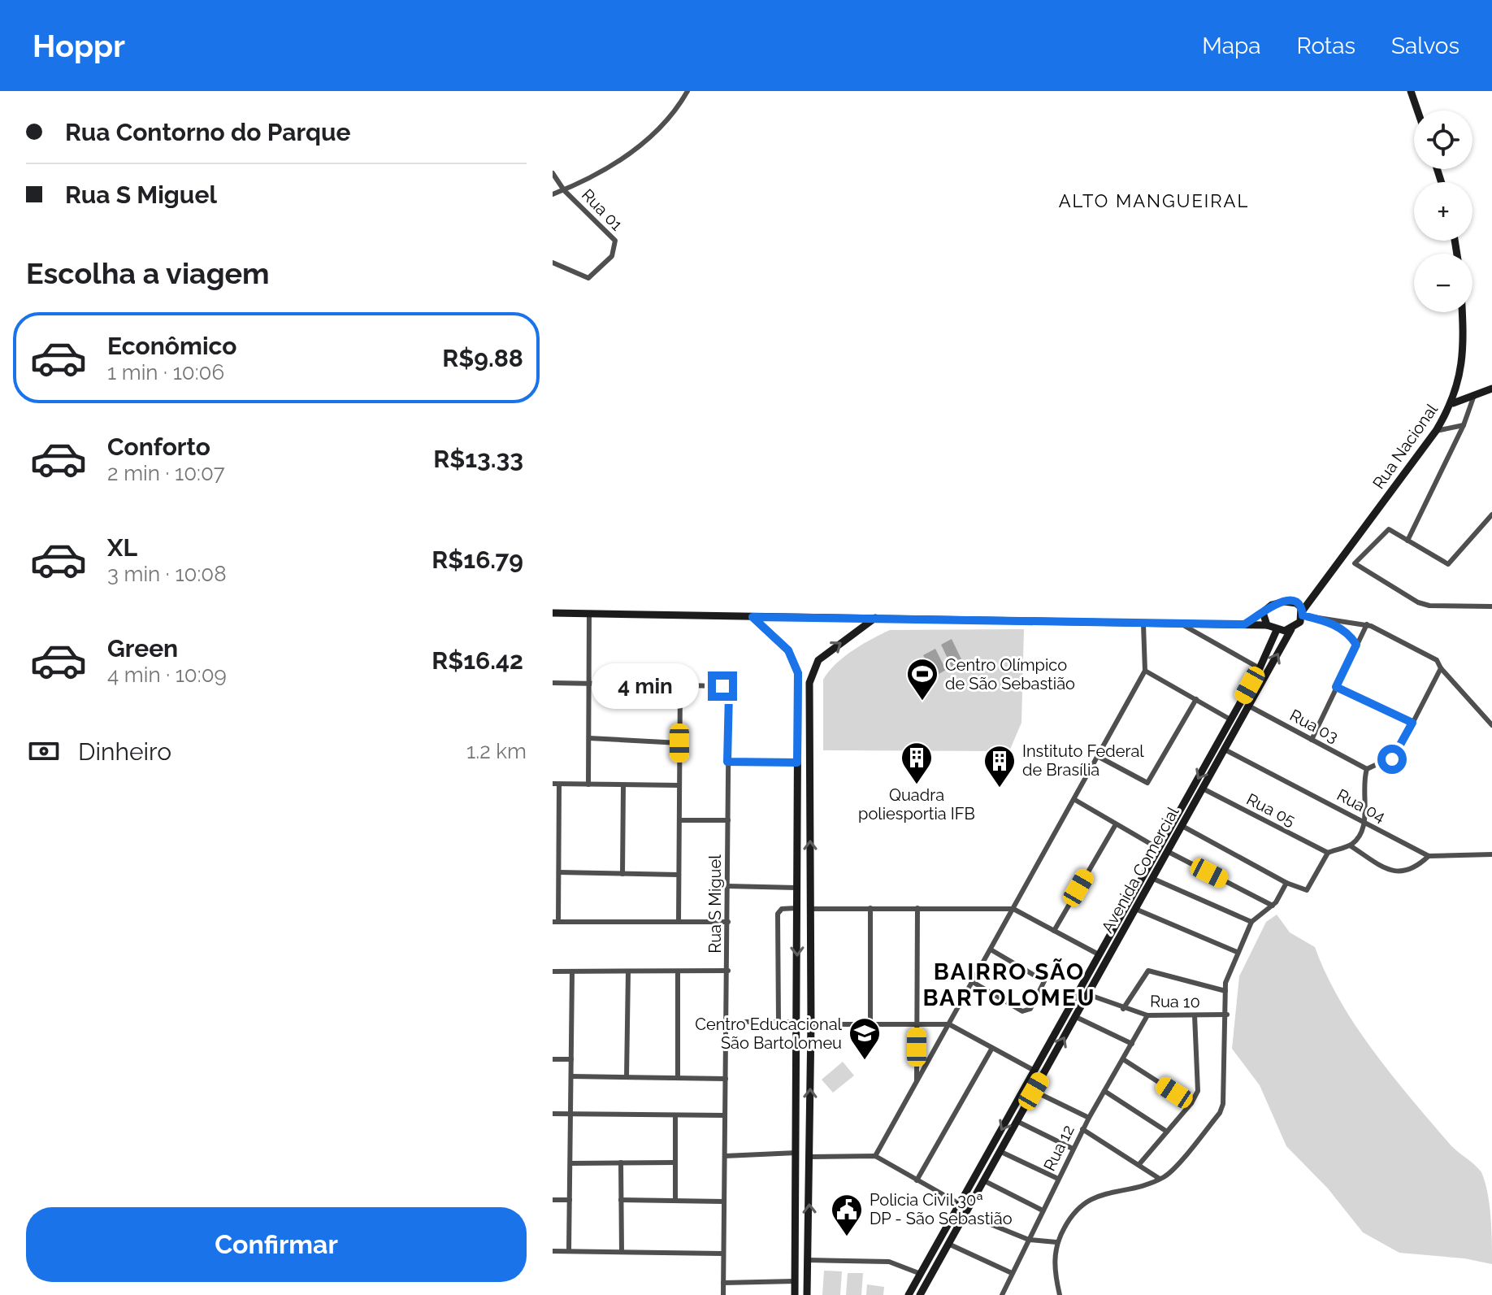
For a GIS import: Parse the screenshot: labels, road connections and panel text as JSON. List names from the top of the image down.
{
  "streets": {
    "street": [
      "Rua 01",
      "Rua Nacional",
      "Rua 03",
      "Rua 04",
      "Rua 05",
      "Avenida Comercial",
      "Rua S Miguel",
      "Rua 10",
      "Rua 12"
    ]
  },
  "crossings": [
    ["Rua Nacional", "Avenida Comercial"],
    ["Rua 03", "Avenida Comercial"],
    ["Rua 04", "Avenida Comercial"],
    ["Rua 05", "Avenida Comercial"],
    ["Avenida Comercial", "Rua 10"],
    ["Rua 10", "Rua 12"]
  ],
  "districts": ["ALTO MANGUEIRAL", "BAIRRO SÃO BARTOLOMEU"],
  "places": {
    "sports": ["Centro Olímpico de São Sebastião"],
    "building": ["Quadra poliesportia IFB", "Instituto Federal de Brasília"],
    "school or university": ["Centro Educacional São Bartolomeu"],
    "public building": ["Policia Civil 30ª DP - São Sebastião"]
  },
  "page": {
    "header": "Hoppr",
    "nav": ["Mapa", "Rotas", "Salvos"],
    "banner": ["Rua Contorno do Parque", "Rua S Miguel"],
    "map_buttons": ["+", "−"],
    "heading": "Escolha a viagem",
    "list": [
      {
        "name": "Econômico",
        "note": "1 min · 10:06",
        "value": "R$9.88"
      },
      {
        "name": "Conforto",
        "note": "2 min · 10:07",
        "value": "R$13.33"
      },
      {
        "name": "XL",
        "note": "3 min · 10:08",
        "value": "R$16.79"
      },
      {
        "name": "Green",
        "note": "4 min · 10:09",
        "value": "R$16.42"
      }
    ],
    "bubble": "4 min",
    "pay": ["Dinheiro", "1.2 km"],
    "buttons": "Confirmar"
  }
}
